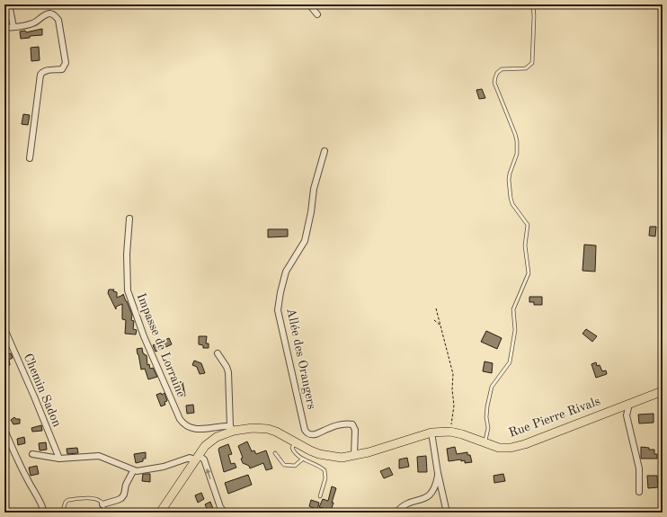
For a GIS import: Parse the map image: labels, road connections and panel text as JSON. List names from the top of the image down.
{
  "streets": {
    "main road": ["Rue Pierre Rivals"],
    "street": ["Impasse de Lorraine", "Allée des Orangers", "Chemin Sadon"]
  },
  "crossings": [
    ["Impasse de Lorraine", "Rue Pierre Rivals"],
    ["Allée des Orangers", "Rue Pierre Rivals"]
  ]
}
